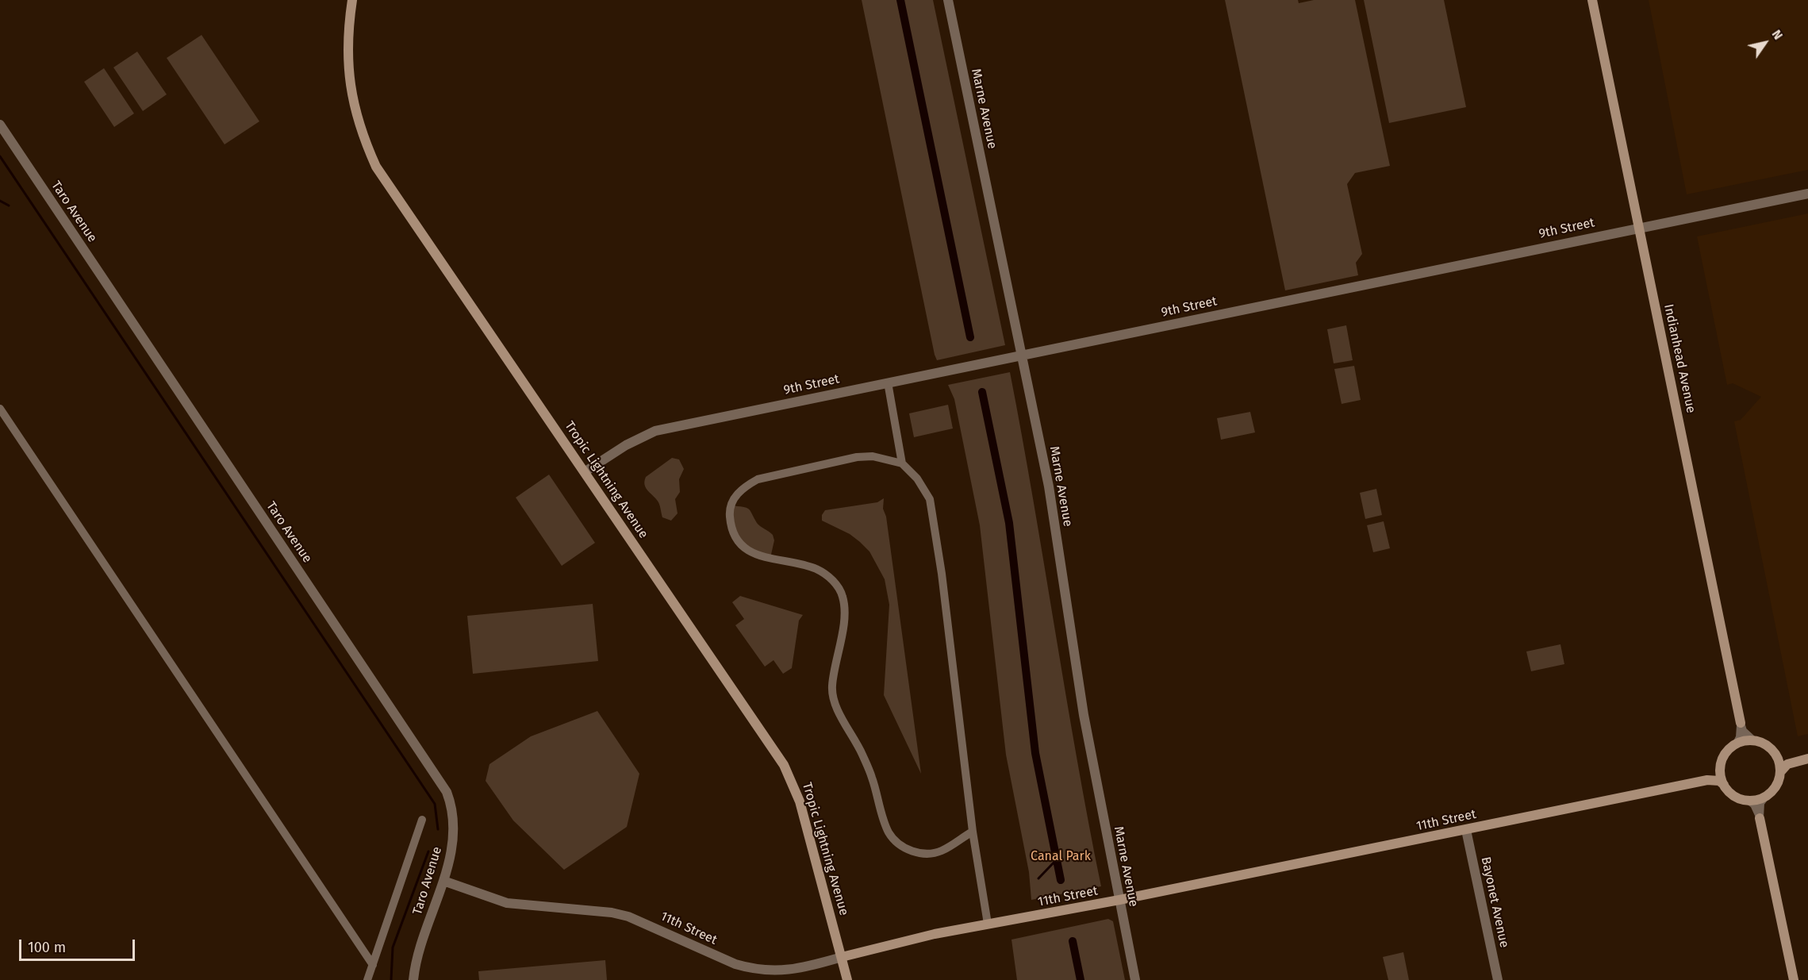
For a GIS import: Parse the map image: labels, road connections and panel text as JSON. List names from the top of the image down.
{
  "streets": {
    "main road": ["Indianhead Avenue", "Tropic Lightning Avenue", "11th Street"],
    "street": [
      "Marne Avenue",
      "Taro Avenue",
      "9th Street",
      "Bayonet Avenue"
    ]
  },
  "crossings": [
    ["Marne Avenue", "9th Street"],
    ["Marne Avenue", "11th Street"],
    ["Taro Avenue", "11th Street"],
    ["9th Street", "Indianhead Avenue"],
    ["9th Street", "Tropic Lightning Avenue"],
    ["Tropic Lightning Avenue", "11th Street"],
    ["11th Street", "Bayonet Avenue"]
  ],
  "parks": ["Canal Park"],
  "scale_bar": "100 m",
  "north": "top right"
}
